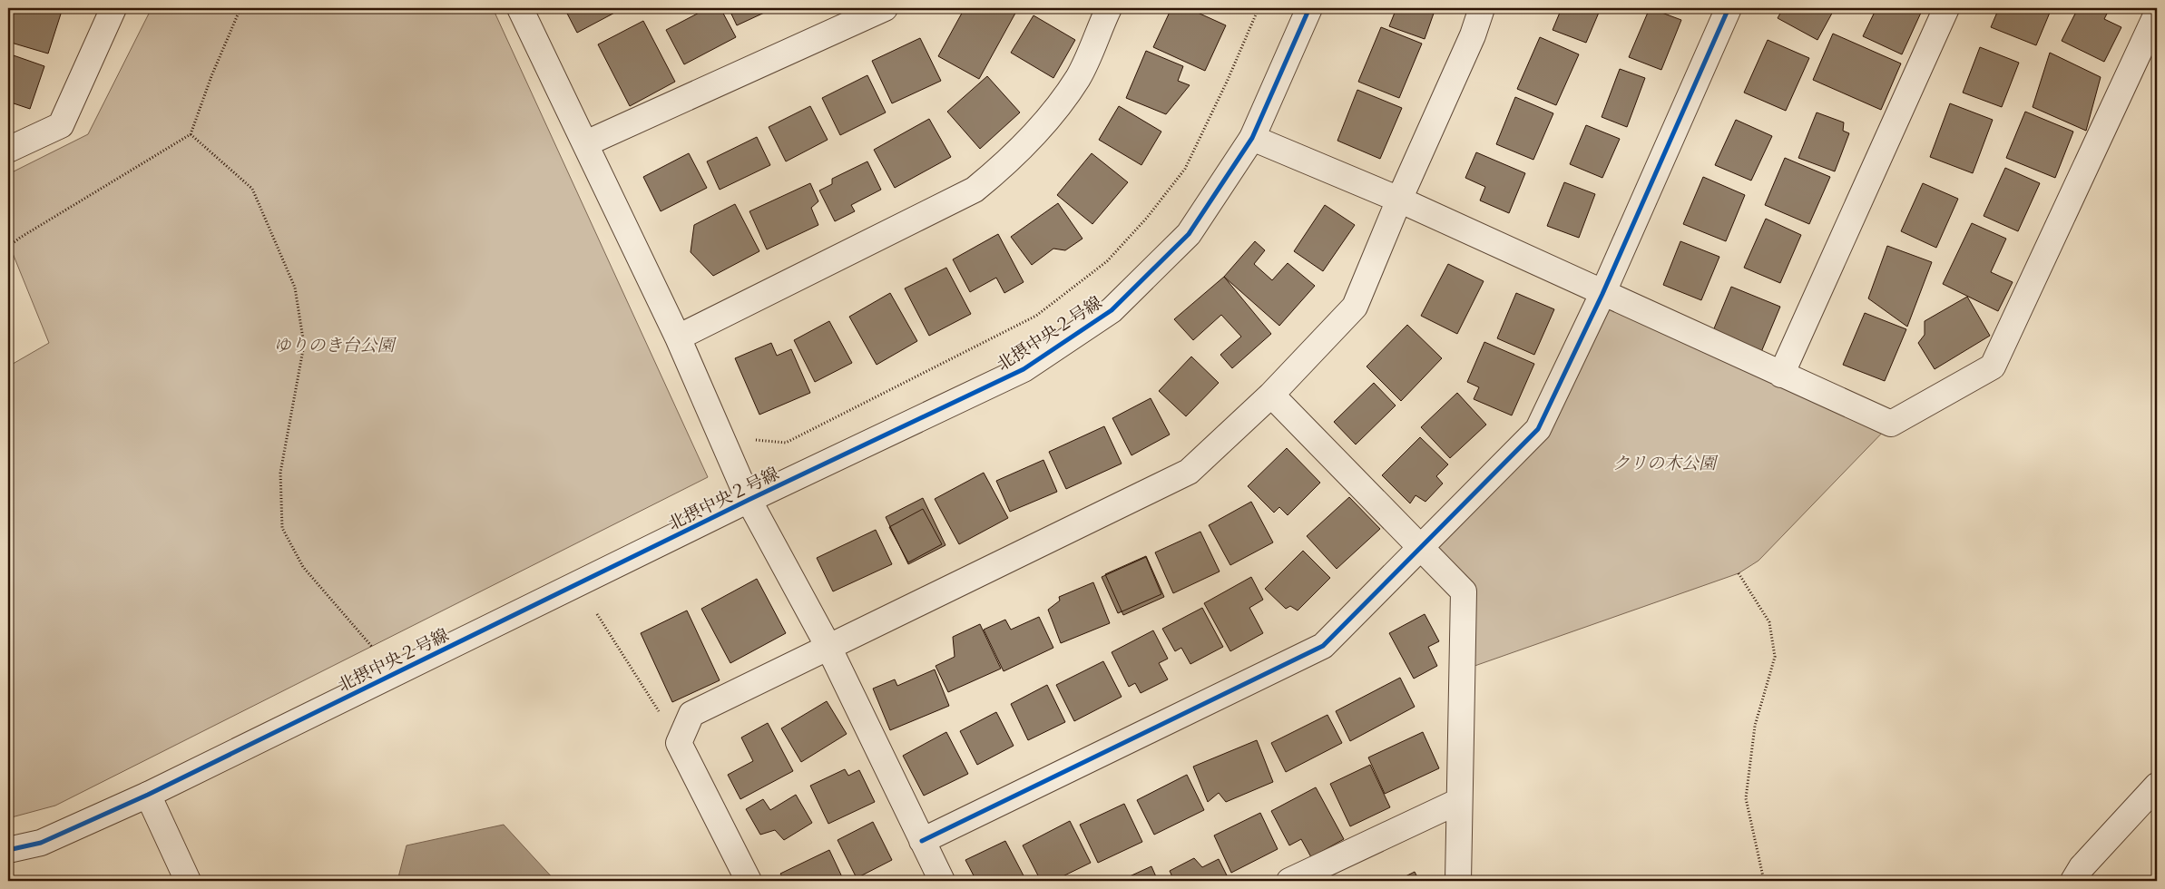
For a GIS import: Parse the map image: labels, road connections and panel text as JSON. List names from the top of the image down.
{
  "streets": {
    "street": ["北摂中央２号線"]
  },
  "parks": ["ゆりのき台公園", "クリの木公園"]
}
